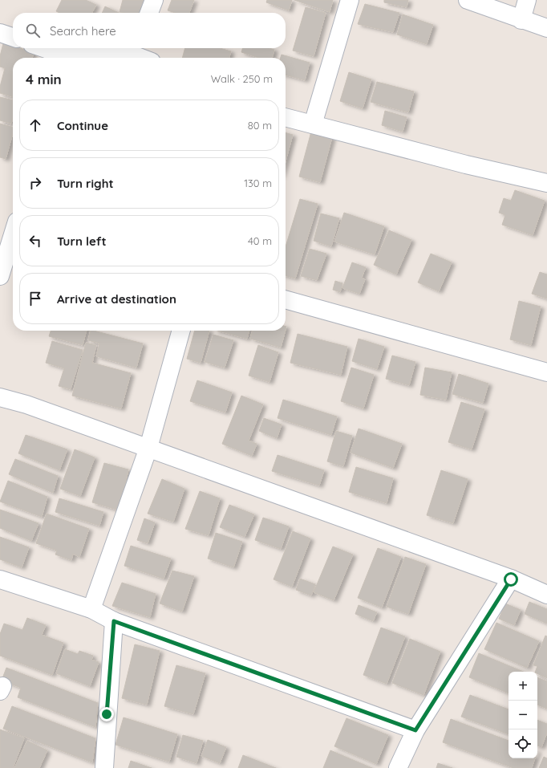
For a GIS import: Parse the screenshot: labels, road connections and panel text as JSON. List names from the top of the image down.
{
  "page": {
    "search": "Search here",
    "heading": ["4 min", "Walk · 250 m"],
    "list": [
      ["Continue", "80 m"],
      ["Turn right", "130 m"],
      ["Turn left", "40 m"],
      "Arrive at destination"
    ],
    "map_buttons": ["+", "−"]
  }
}
